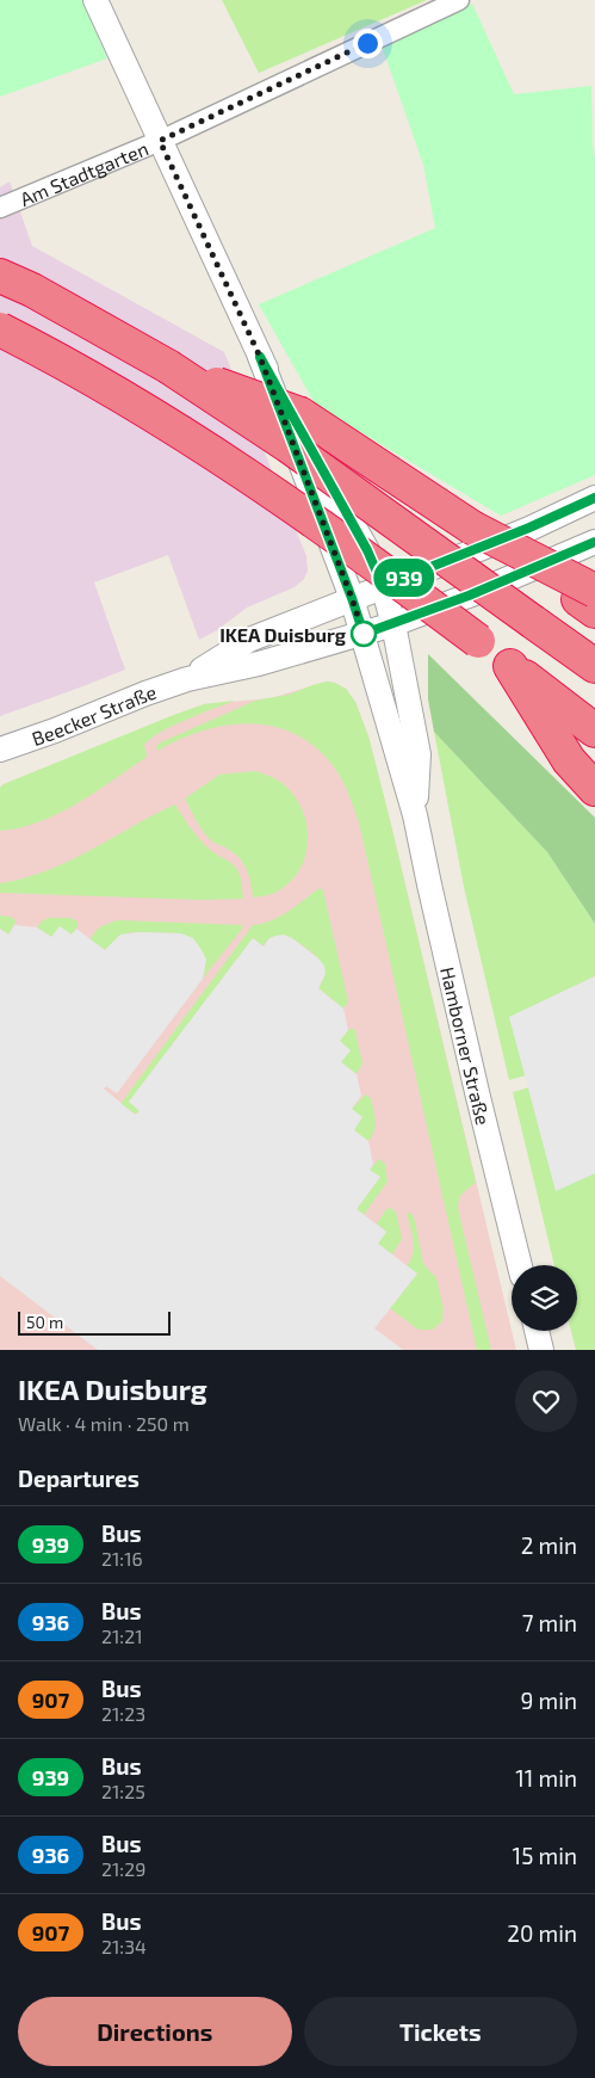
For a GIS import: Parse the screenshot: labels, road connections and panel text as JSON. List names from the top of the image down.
{
  "streets": {
    "street": ["Am Stadtgarten", "Beecker Straße", "Hamborner Straße"]
  },
  "crossings": [
    ["Am Stadtgarten", "Hamborner Straße"],
    ["Beecker Straße", "Hamborner Straße"]
  ],
  "places": ["IKEA Duisburg"],
  "lines": ["bus line 939"],
  "scale_bar": "50 m",
  "page": {
    "on_map": "939",
    "scale": "50 m",
    "heading": [
      ["IKEA Duisburg", "Walk · 4 min · 250 m"],
      "Departures"
    ],
    "list": [
      {
        "mark": "939",
        "name": "Bus",
        "note": "21:16",
        "value": "2 min"
      },
      {
        "mark": "936",
        "name": "Bus",
        "note": "21:21",
        "value": "7 min"
      },
      {
        "mark": "907",
        "name": "Bus",
        "note": "21:23",
        "value": "9 min"
      },
      {
        "mark": "939",
        "name": "Bus",
        "note": "21:25",
        "value": "11 min"
      },
      {
        "mark": "936",
        "name": "Bus",
        "note": "21:29",
        "value": "15 min"
      },
      {
        "mark": "907",
        "name": "Bus",
        "note": "21:34",
        "value": "20 min"
      }
    ],
    "buttons": ["Directions", "Tickets"]
  }
}
